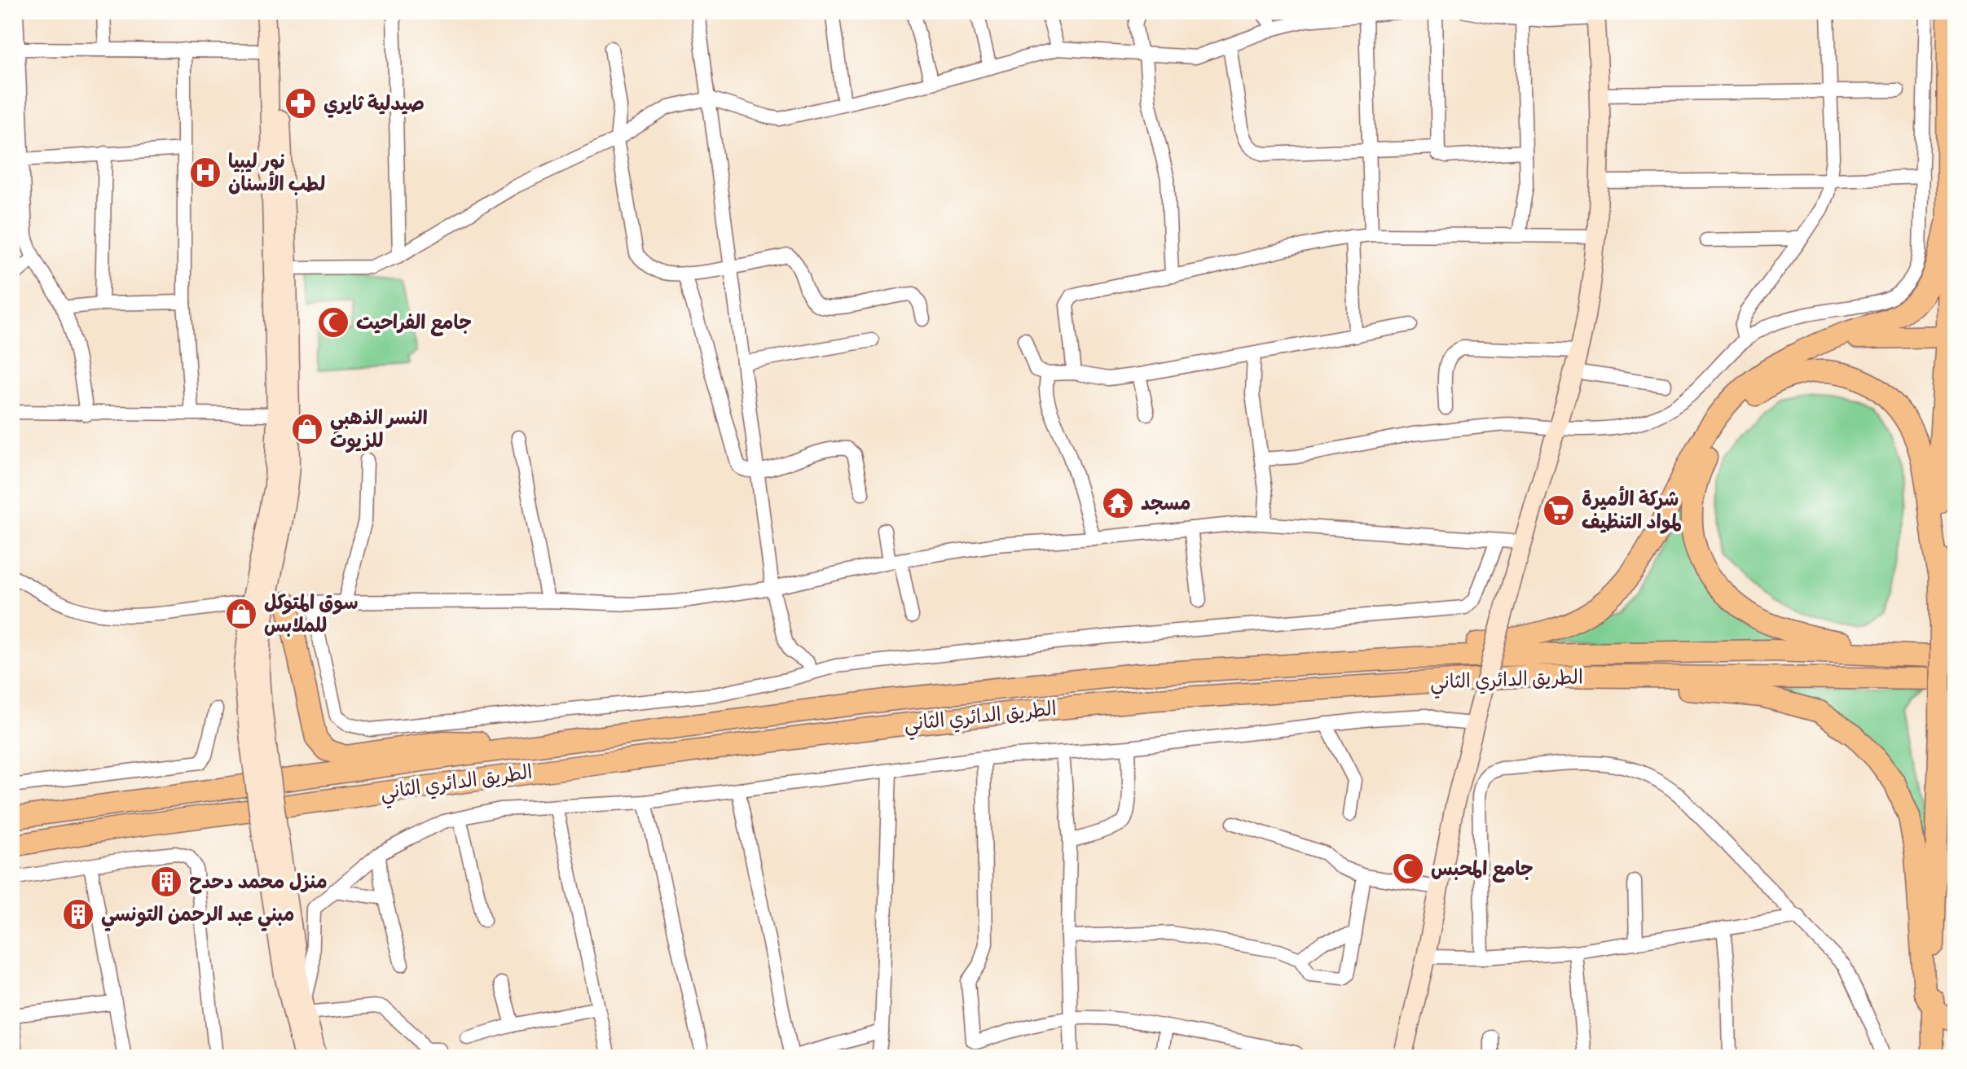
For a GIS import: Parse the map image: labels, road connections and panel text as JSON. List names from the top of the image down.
{
  "streets": {
    "highway": ["الطريق الدائري الثاني"]
  },
  "places": {
    "pharmacy": ["صيدلية ثايري"],
    "hospital": ["نور ليبيا لطب الأسنان"],
    "mosque": ["جامع الفراحيت", "جامع المحبس"],
    "shop": ["النسر الذهبي للزيوت", "سوق المتوكل للملابس"],
    "temple": ["مسجد"],
    "supermarket": ["شركة الأميرة لمواد التنظيف"],
    "building": ["منزل محمد دحدح", "مبني عبد الرحمن التونسي"]
  }
}
